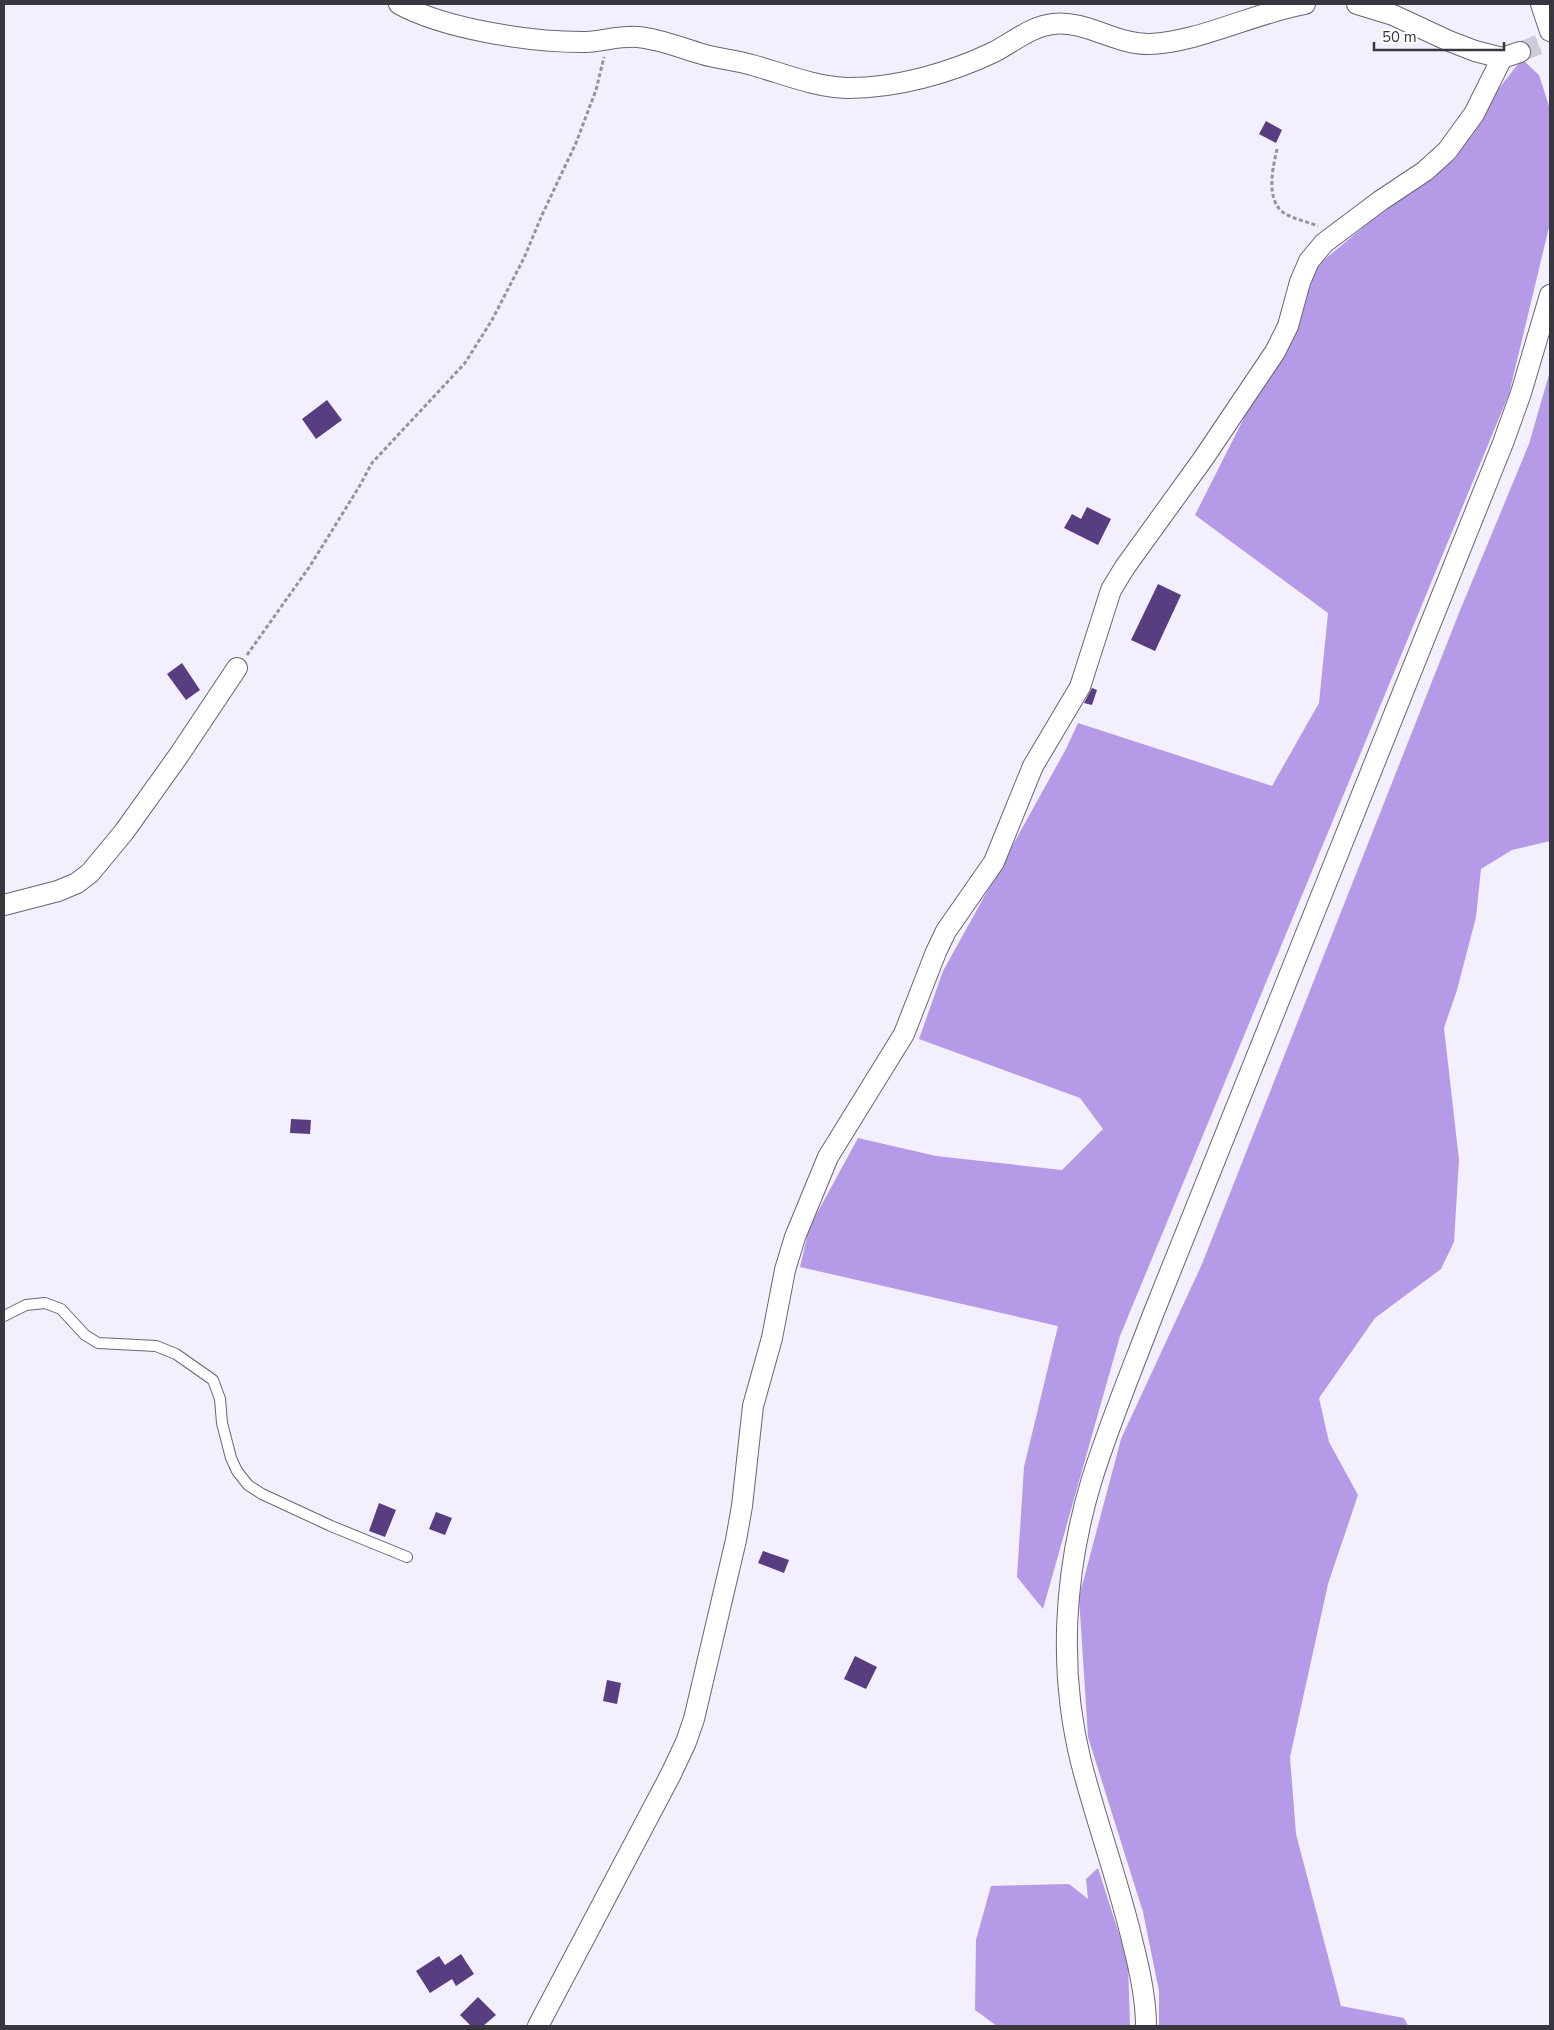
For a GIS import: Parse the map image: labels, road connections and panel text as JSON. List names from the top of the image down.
{
  "scale_bar": "50 m"
}
